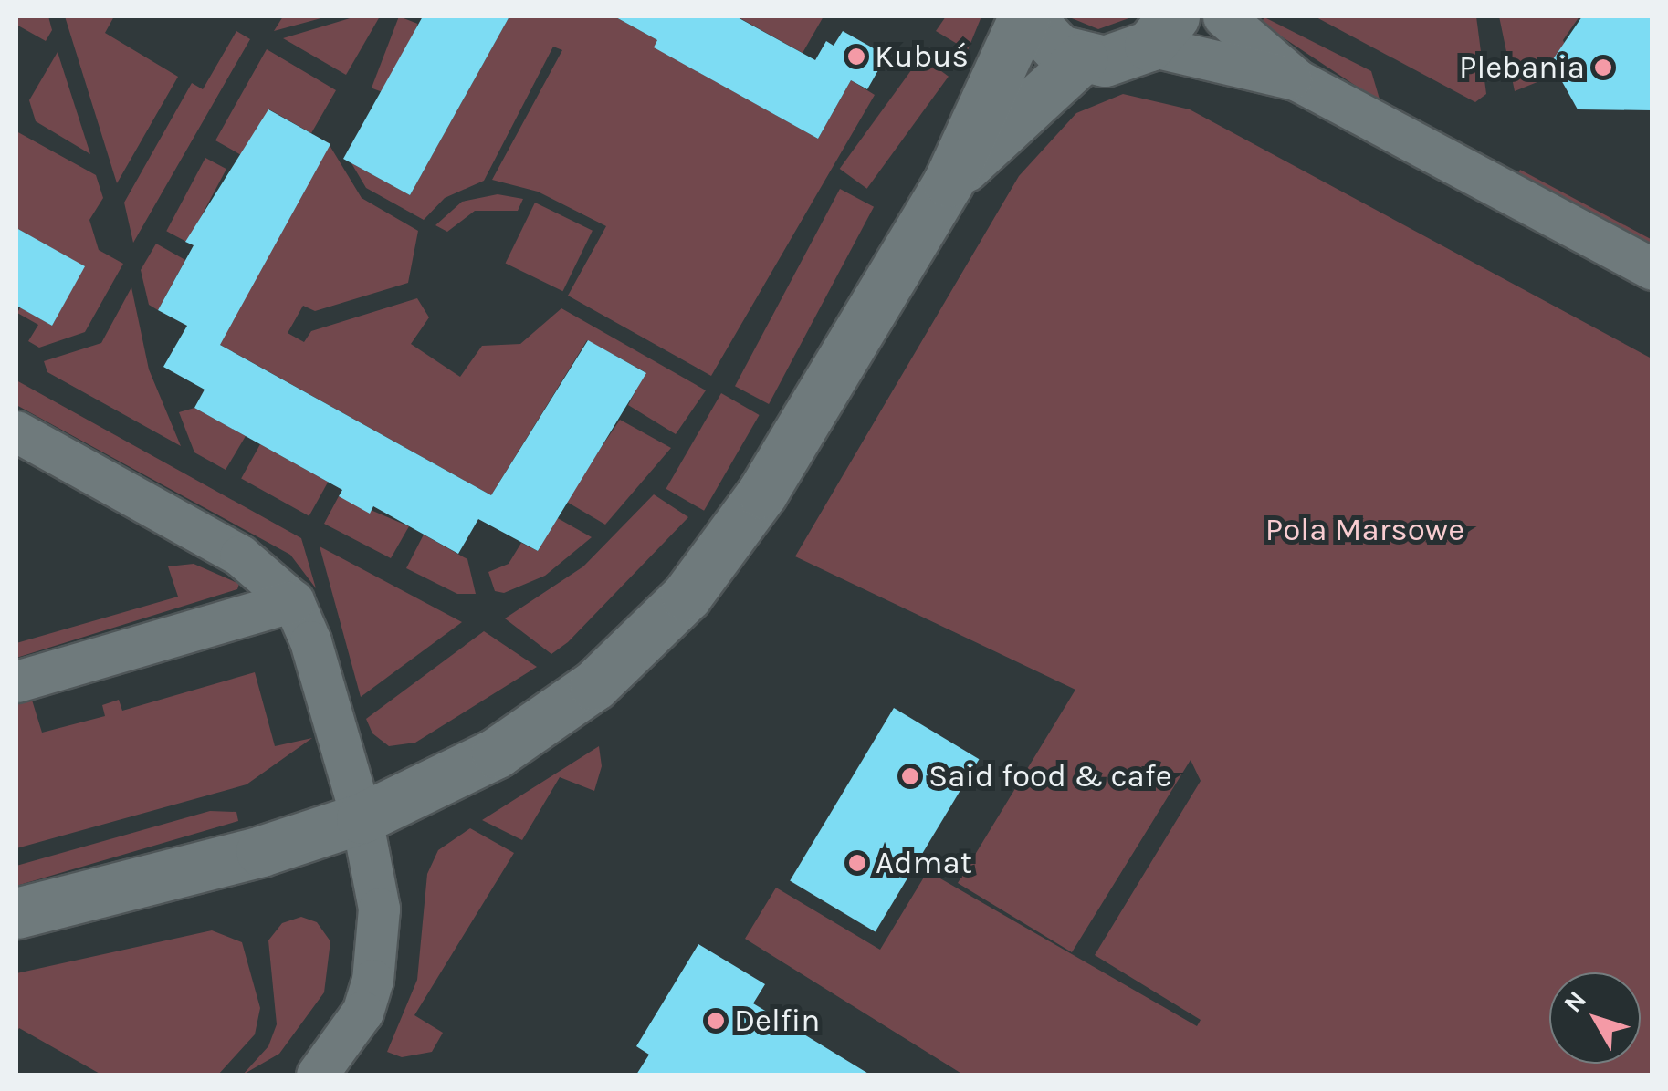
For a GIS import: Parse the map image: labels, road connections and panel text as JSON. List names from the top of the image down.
{
  "parks": ["Pola Marsowe"],
  "places": [
    "Kubuś",
    "Plebania",
    "Said food & cafe",
    "Admat",
    "Delfin"
  ],
  "north": "top left"
}
